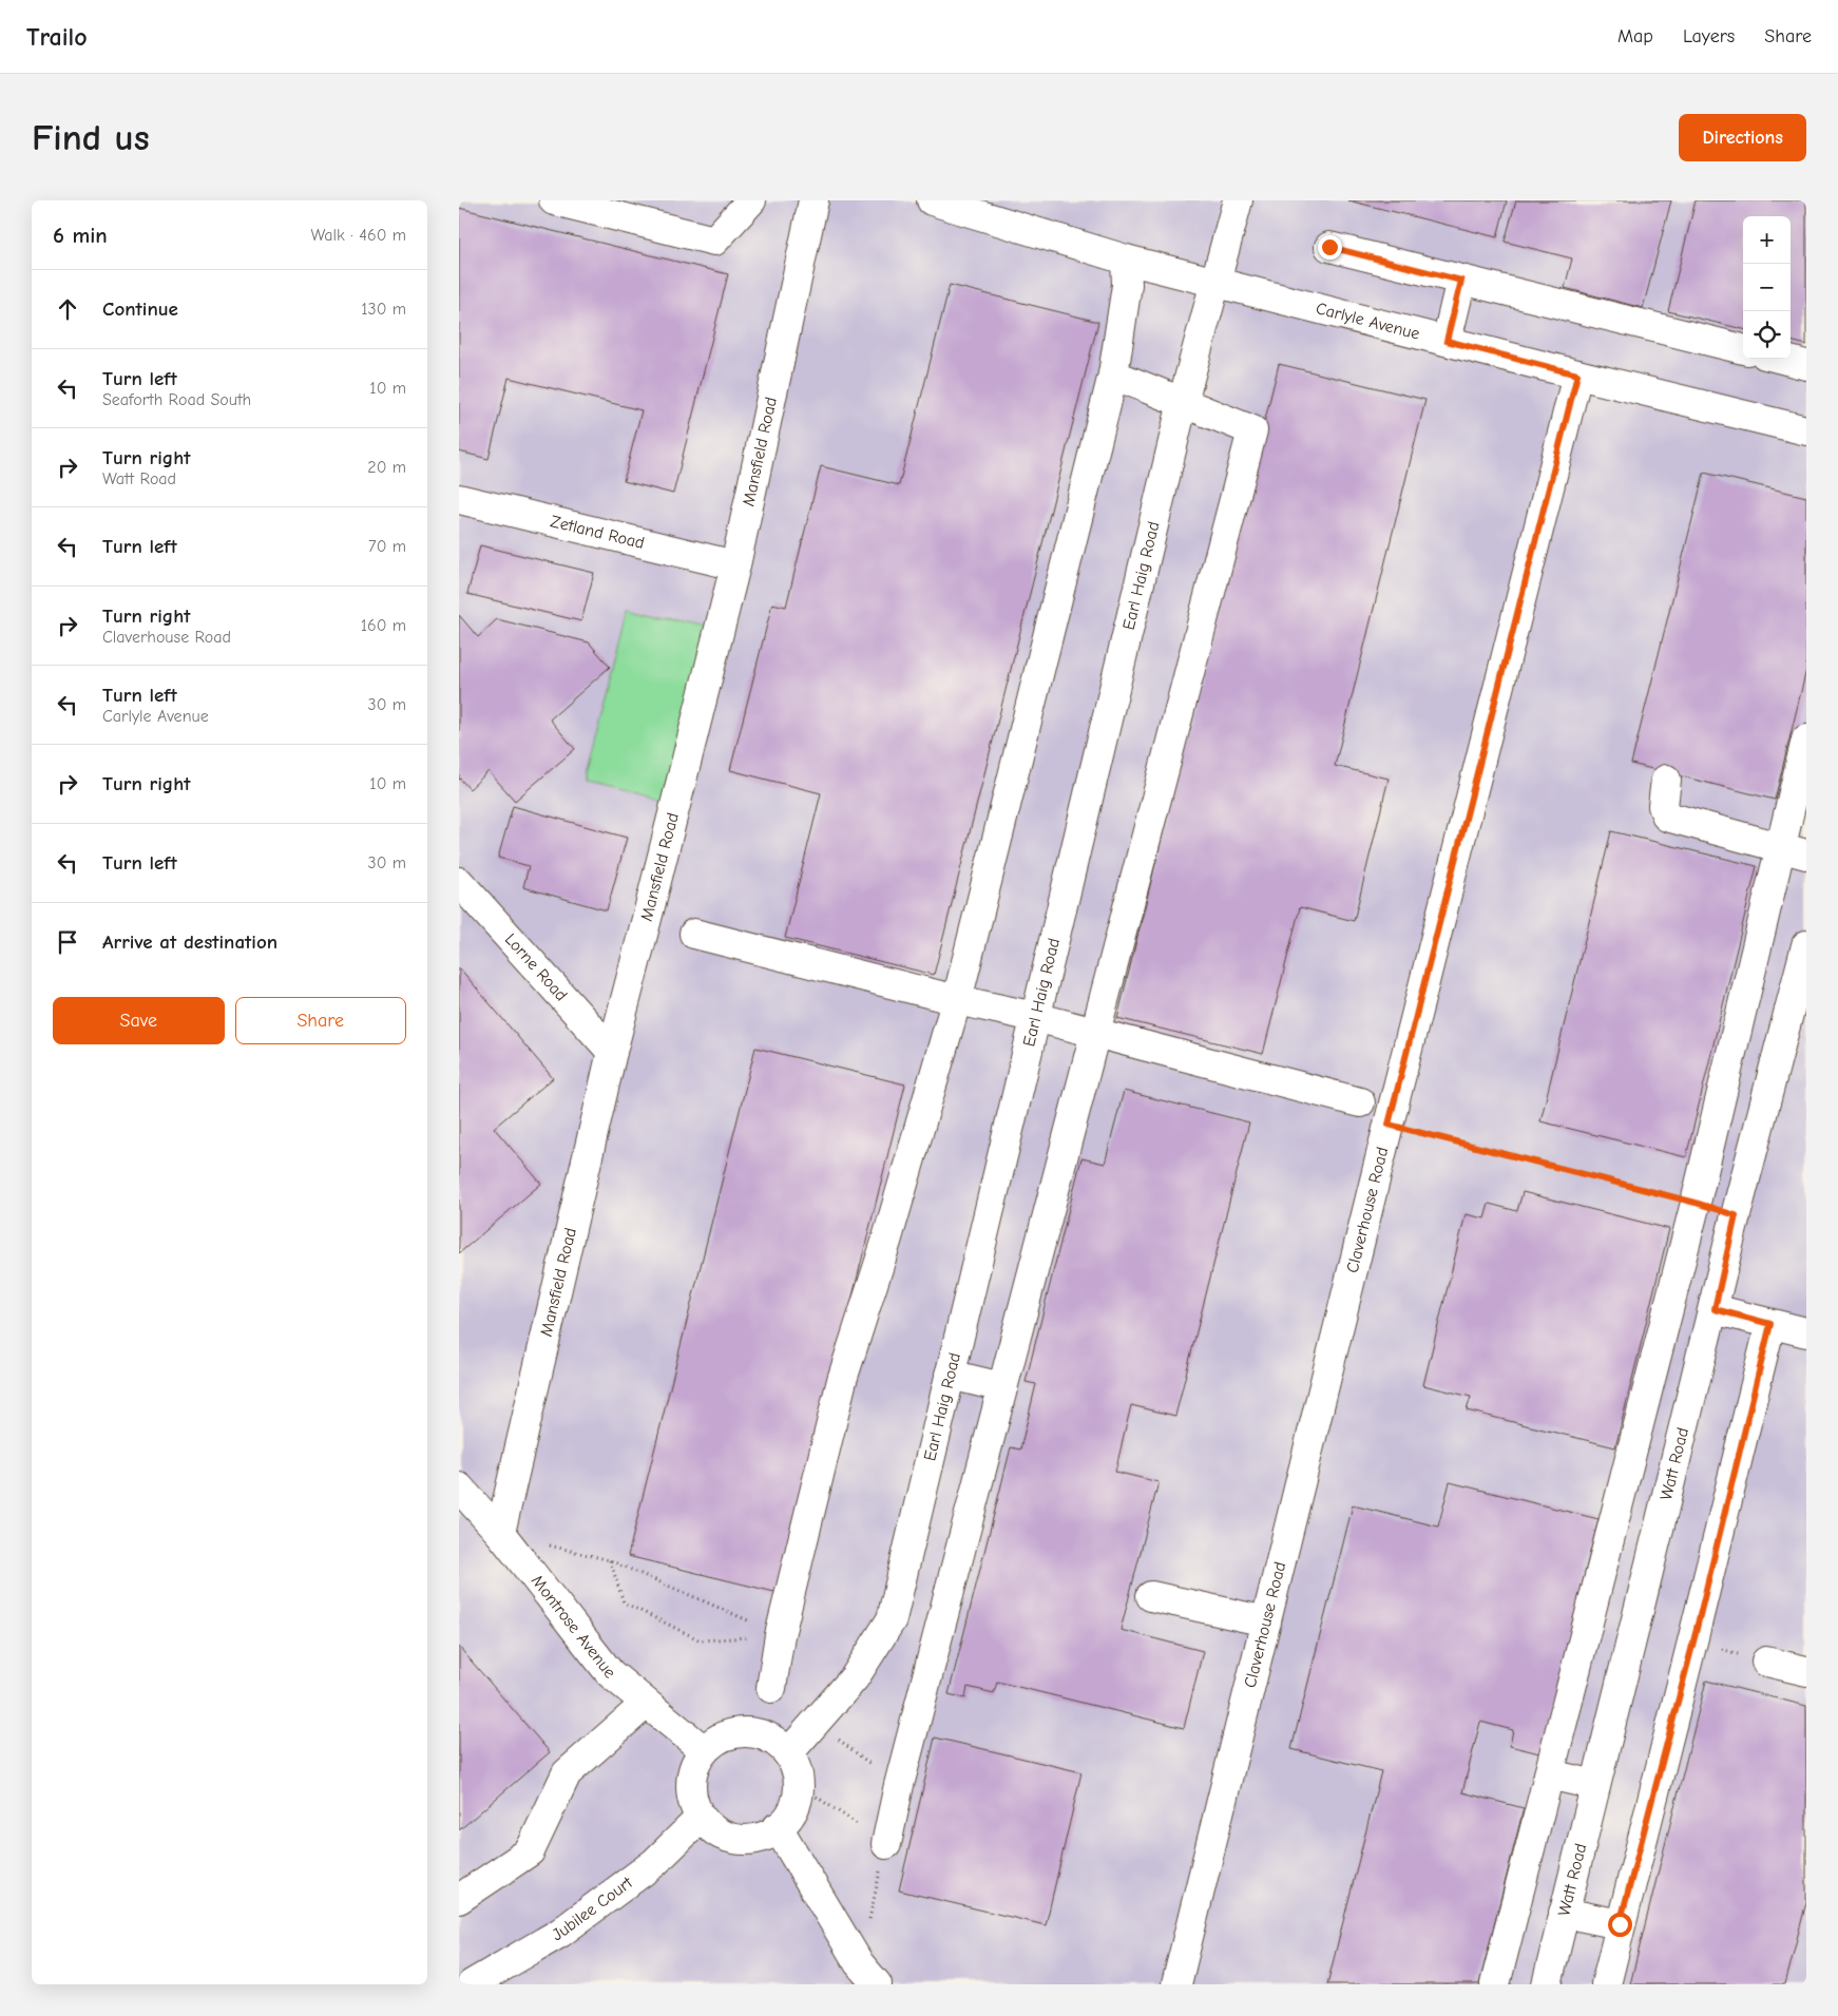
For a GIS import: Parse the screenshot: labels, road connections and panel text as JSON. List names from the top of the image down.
{
  "streets": {
    "street": [
      "Carlyle Avenue",
      "Mansfield Road",
      "Zetland Road",
      "Earl Haig Road",
      "Lorne Road",
      "Claverhouse Road",
      "Watt Road",
      "Montrose Avenue",
      "Jubilee Court"
    ]
  },
  "crossings": [
    ["Carlyle Avenue", "Earl Haig Road"],
    ["Carlyle Avenue", "Claverhouse Road"],
    ["Mansfield Road", "Zetland Road"],
    ["Mansfield Road", "Lorne Road"],
    ["Mansfield Road", "Montrose Avenue"],
    ["Earl Haig Road", "Montrose Avenue"],
    ["Earl Haig Road", "Jubilee Court"],
    ["Montrose Avenue", "Jubilee Court"]
  ],
  "page": {
    "header": "Trailo",
    "nav": ["Map", "Layers", "Share"],
    "buttons": [
      "Directions",
      ["Save", "Share"]
    ],
    "title": "Find us",
    "heading": ["6 min", "Walk · 460 m"],
    "map_buttons": ["+", "−"],
    "list": [
      ["Continue", "130 m"],
      ["Turn left", "Seaforth Road South", "10 m"],
      ["Turn right", "Watt Road", "20 m"],
      ["Turn left", "70 m"],
      ["Turn right", "Claverhouse Road", "160 m"],
      ["Turn left", "Carlyle Avenue", "30 m"],
      ["Turn right", "10 m"],
      ["Turn left", "30 m"],
      "Arrive at destination"
    ]
  }
}
